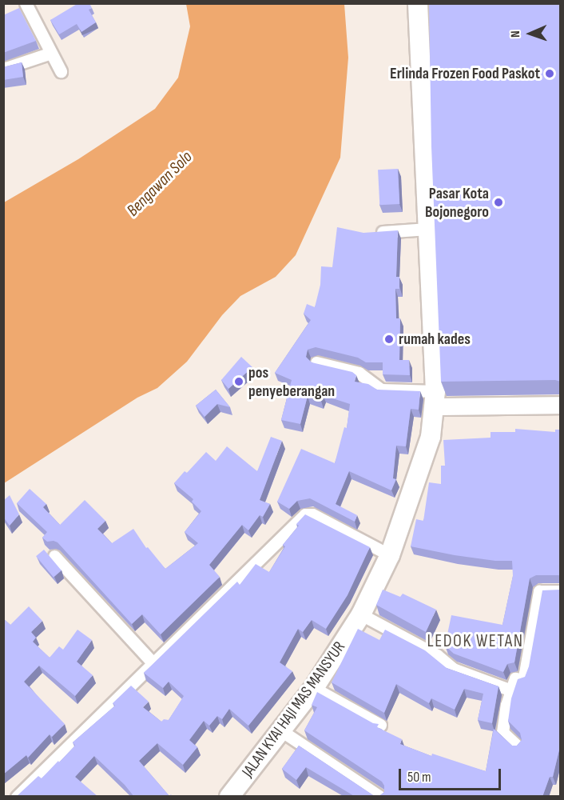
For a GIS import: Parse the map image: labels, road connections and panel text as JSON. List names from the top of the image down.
{
  "streets": {
    "main road": ["JALAN KYAI HAJI MAS MANSYUR"]
  },
  "districts": ["LEDOK WETAN"],
  "water": ["Bengawan Solo"],
  "places": [
    "Erlinda Frozen Food Paskot",
    "Pasar Kota Bojonegoro",
    "rumah kades",
    "pos penyeberangan"
  ],
  "scale_bar": "50 m",
  "north": "left"
}
